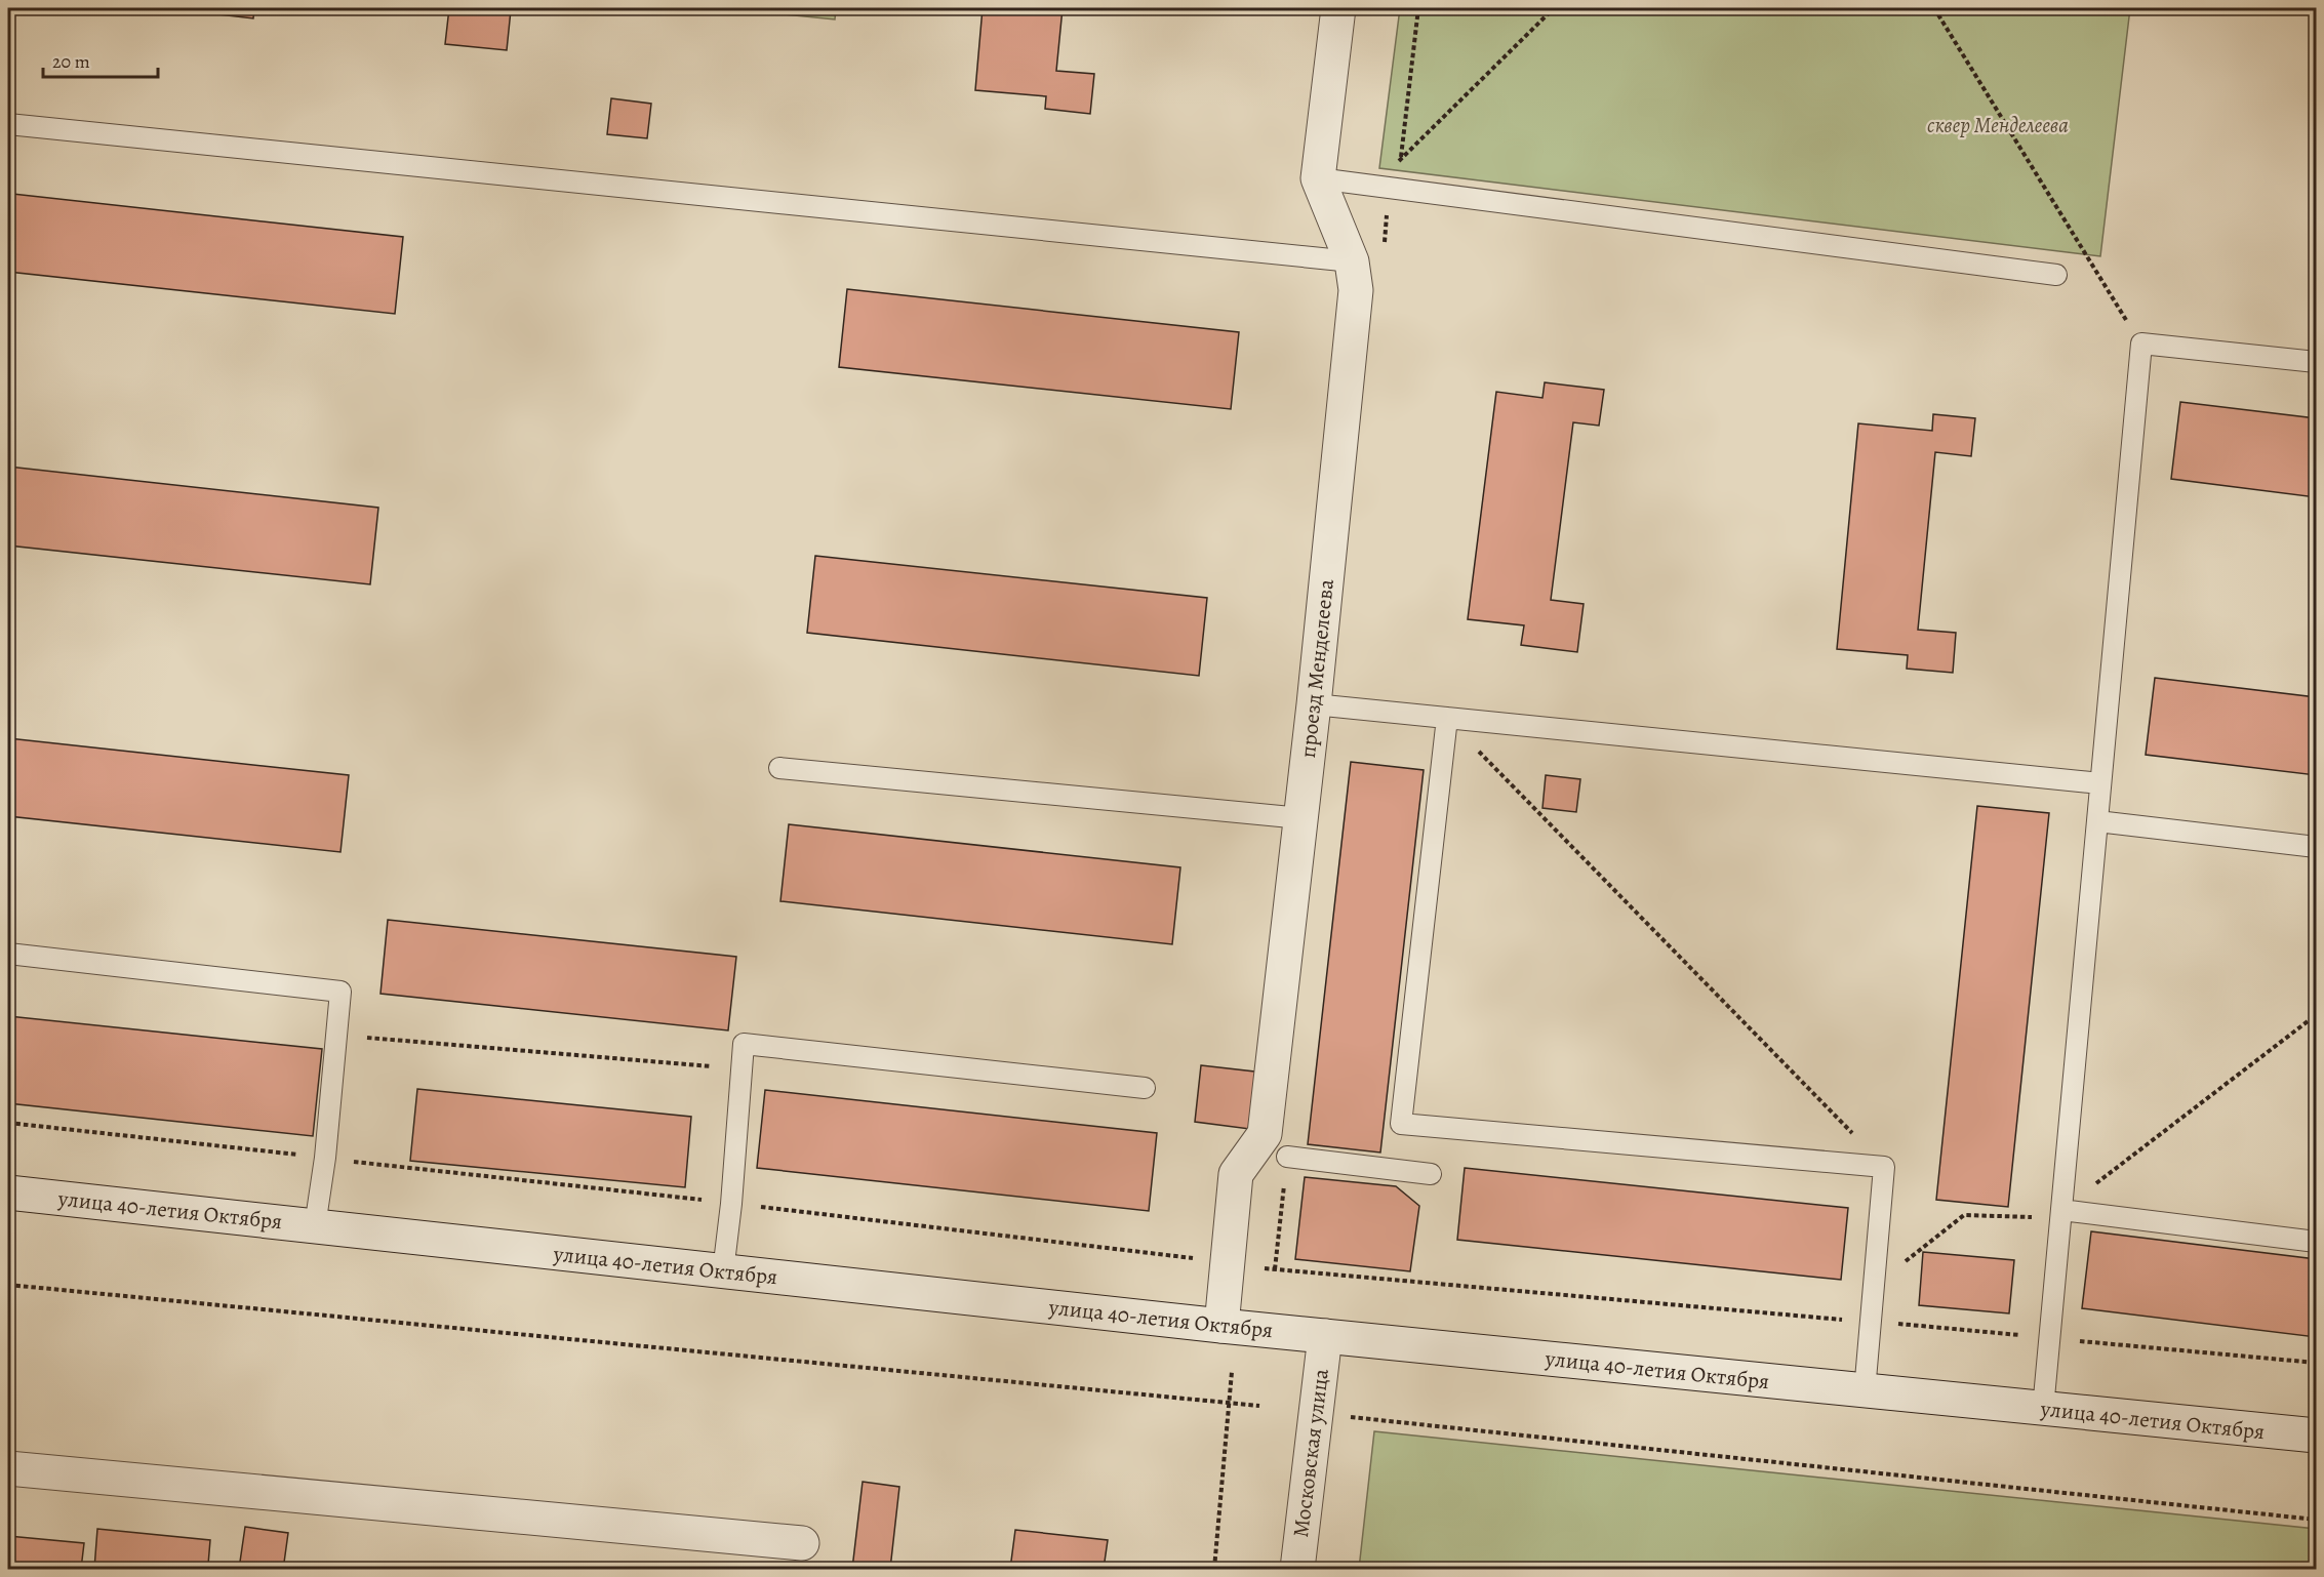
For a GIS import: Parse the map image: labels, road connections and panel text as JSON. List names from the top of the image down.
{
  "streets": {
    "street": ["проезд Менделеева", "улица 40-летия Октября", "Московская улица"]
  },
  "crossings": [
    ["проезд Менделеева", "улица 40-летия Октября"],
    ["улица 40-летия Октября", "Московская улица"]
  ],
  "parks": ["сквер Менделеева"],
  "scale_bar": "20 m"
}
